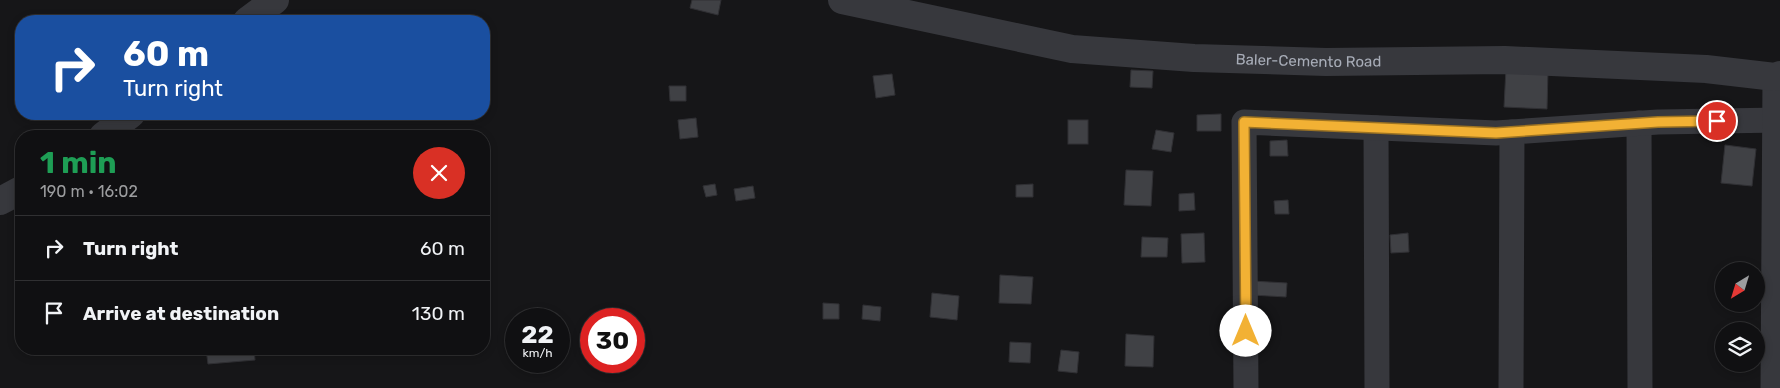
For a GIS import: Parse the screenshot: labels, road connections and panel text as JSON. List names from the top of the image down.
{
  "streets": {
    "street": ["Baler-Cemento Road"]
  },
  "north": "bottom left",
  "page": {
    "turn": ["60 m", "Turn right"],
    "heading": ["1 min", "190 m · 16:02"],
    "list": [
      {
        "name": "Turn right",
        "value": "60 m"
      },
      {
        "name": "Arrive at destination",
        "value": "130 m"
      }
    ],
    "speed": "22 km/h",
    "limit": "30"
  }
}
